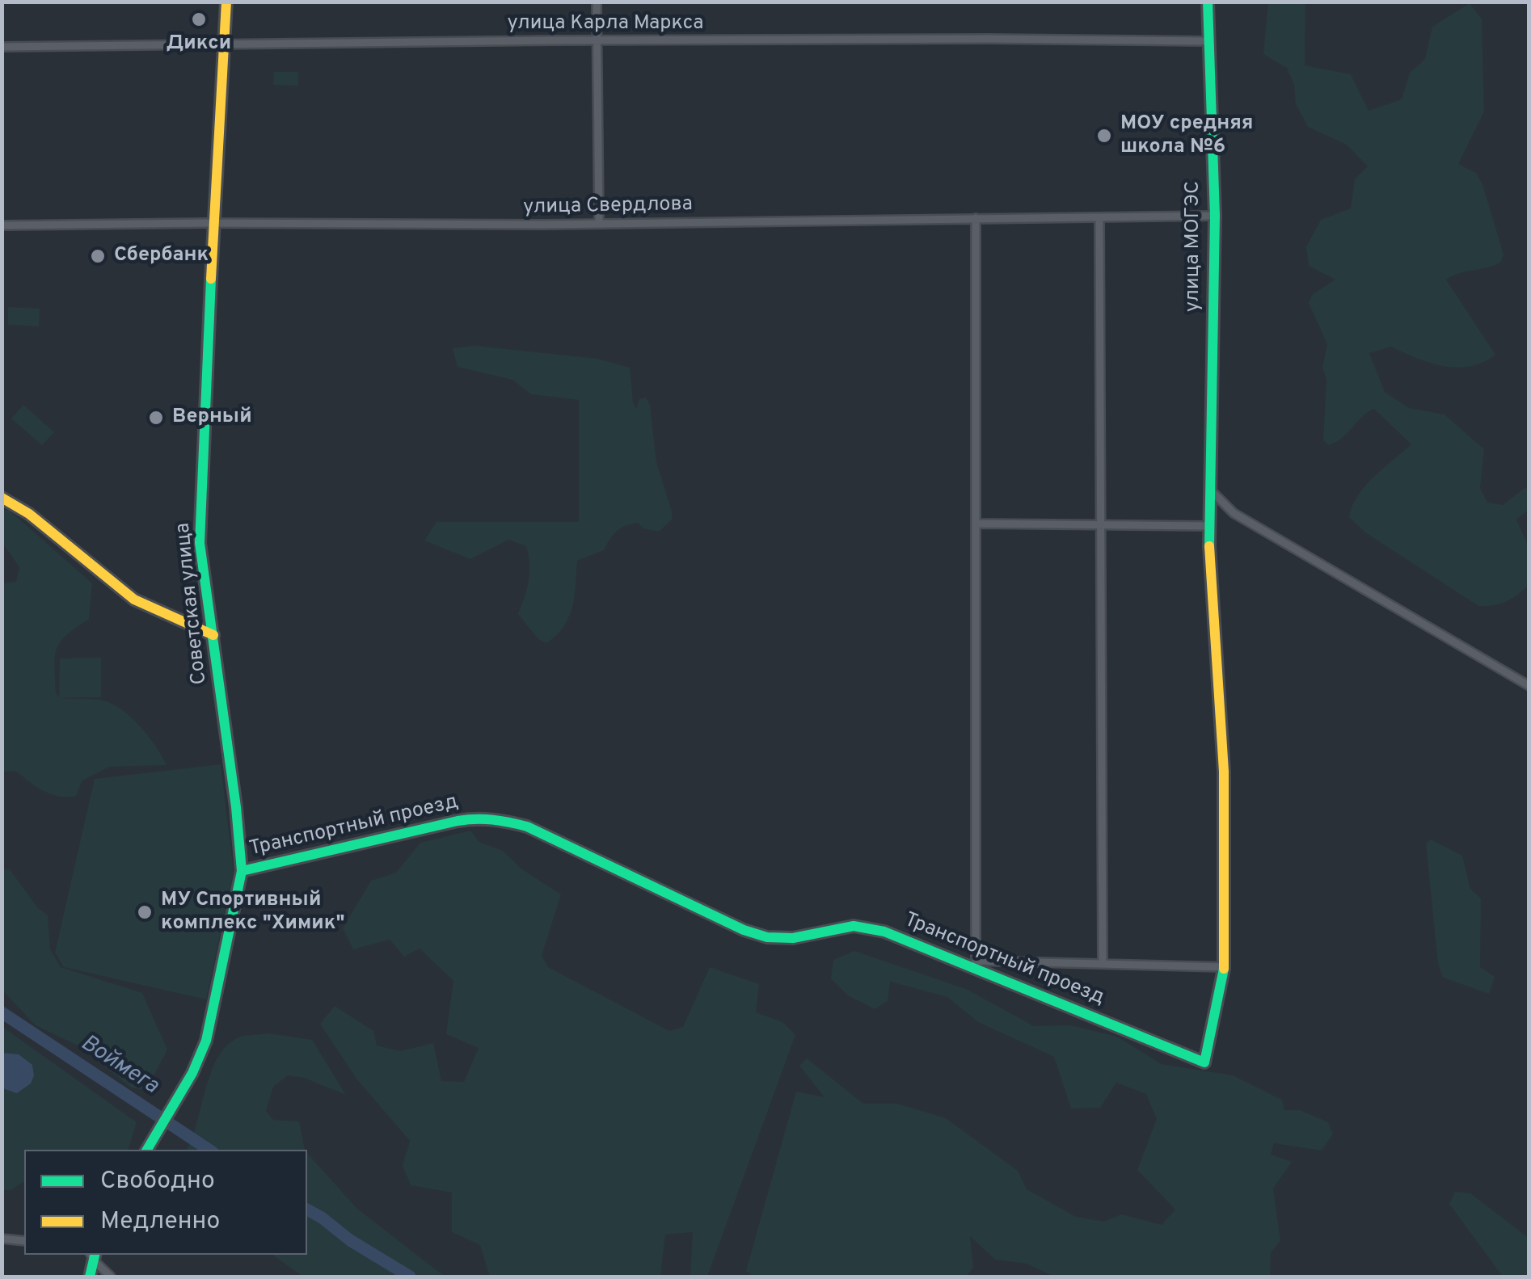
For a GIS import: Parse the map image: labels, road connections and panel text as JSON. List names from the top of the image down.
{
  "streets": {
    "street": [
      "улица Карла Маркса",
      "улица Свердлова",
      "улица МОГЭС",
      "Советская улица",
      "Транспортный проезд"
    ]
  },
  "crossings": [
    ["улица Карла Маркса", "улица МОГЭС"],
    ["улица Карла Маркса", "Советская улица"],
    ["улица Свердлова", "улица МОГЭС"],
    ["улица Свердлова", "Советская улица"],
    ["улица МОГЭС", "Транспортный проезд"],
    ["Советская улица", "Транспортный проезд"]
  ],
  "water": ["Воймега"],
  "places": [
    "Дикси",
    "МОУ средняя школа №6",
    "Сбербанк",
    "Верный",
    "МУ Спортивный комплекс \"Химик\""
  ],
  "legend": ["Свободно", "Медленно"]
}
